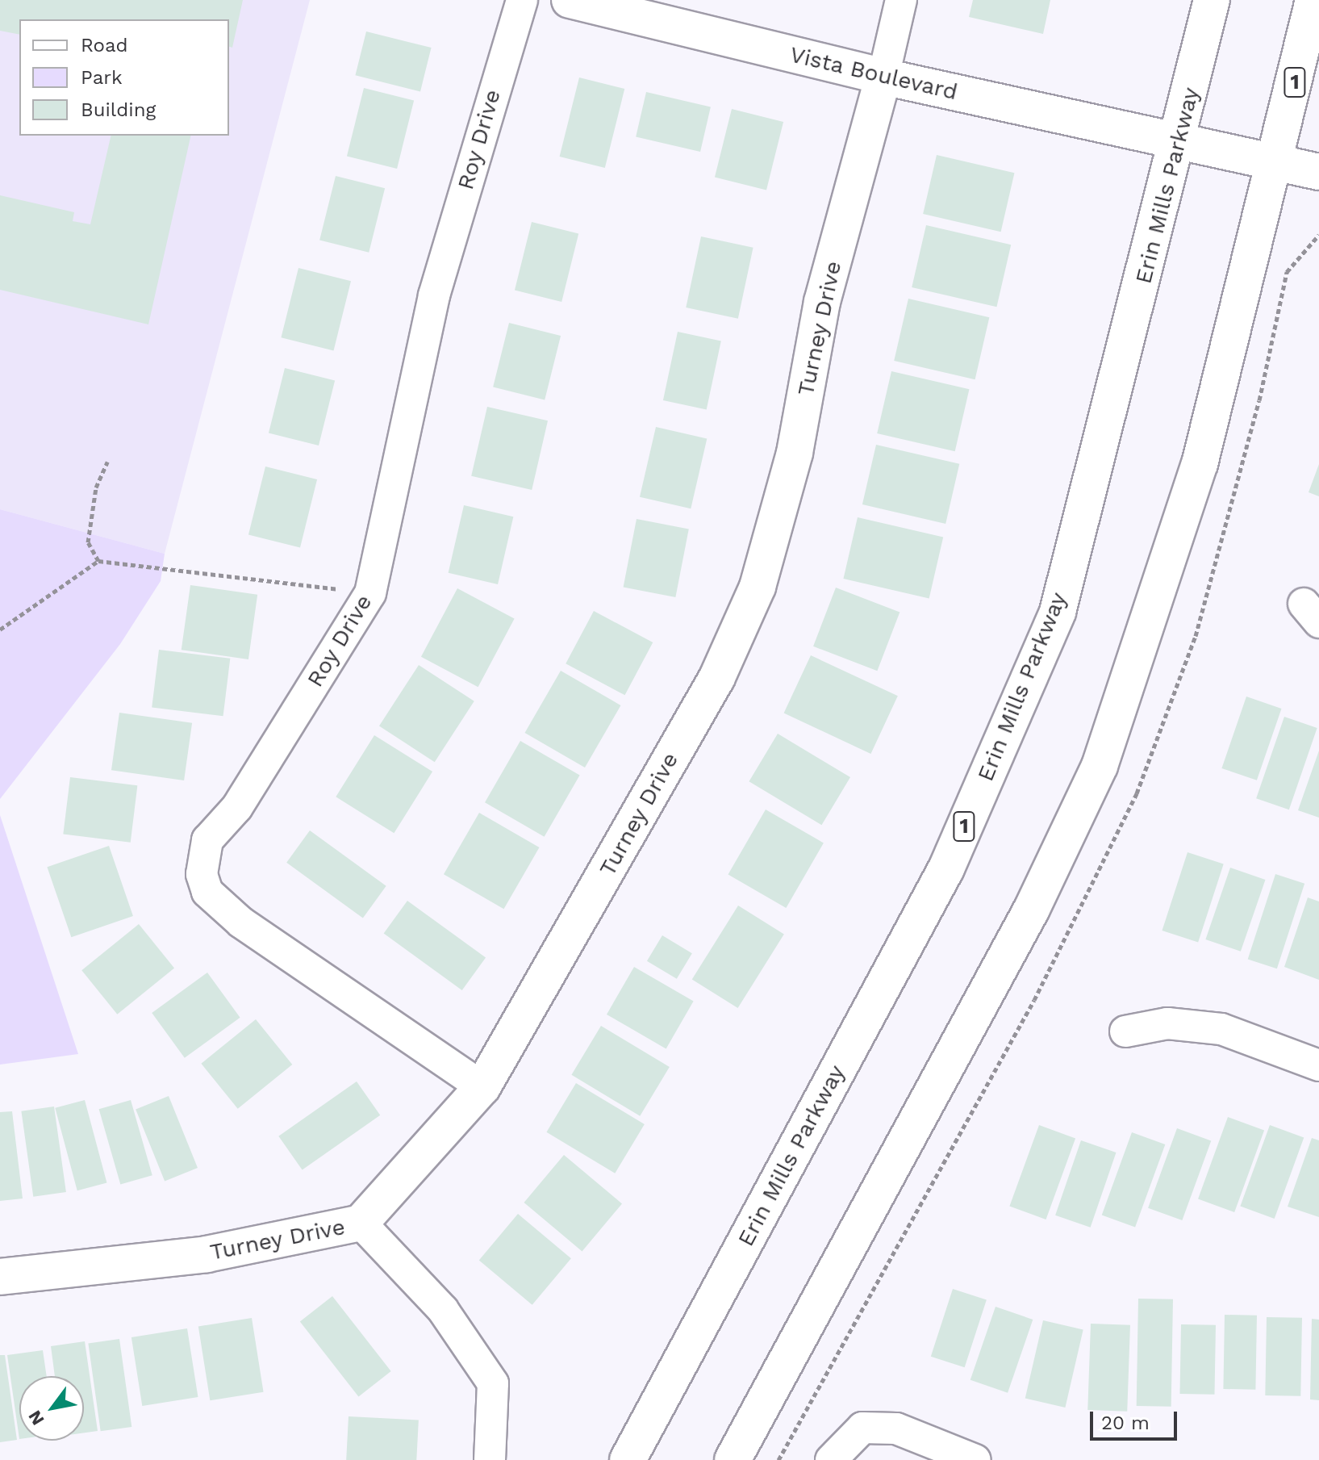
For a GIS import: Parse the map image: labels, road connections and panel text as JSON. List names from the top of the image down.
{
  "streets": {
    "main road": [
      "Vista Boulevard",
      "1",
      "Erin Mills Parkway",
      "Turney Drive"
    ],
    "street": ["Roy Drive"]
  },
  "crossings": [
    ["Vista Boulevard", "1"],
    ["Vista Boulevard", "Erin Mills Parkway"],
    ["Vista Boulevard", "Turney Drive"],
    ["Roy Drive", "Turney Drive"]
  ],
  "legend": ["Road", "Park", "Building"],
  "scale_bar": "20 m",
  "north": "bottom left"
}
